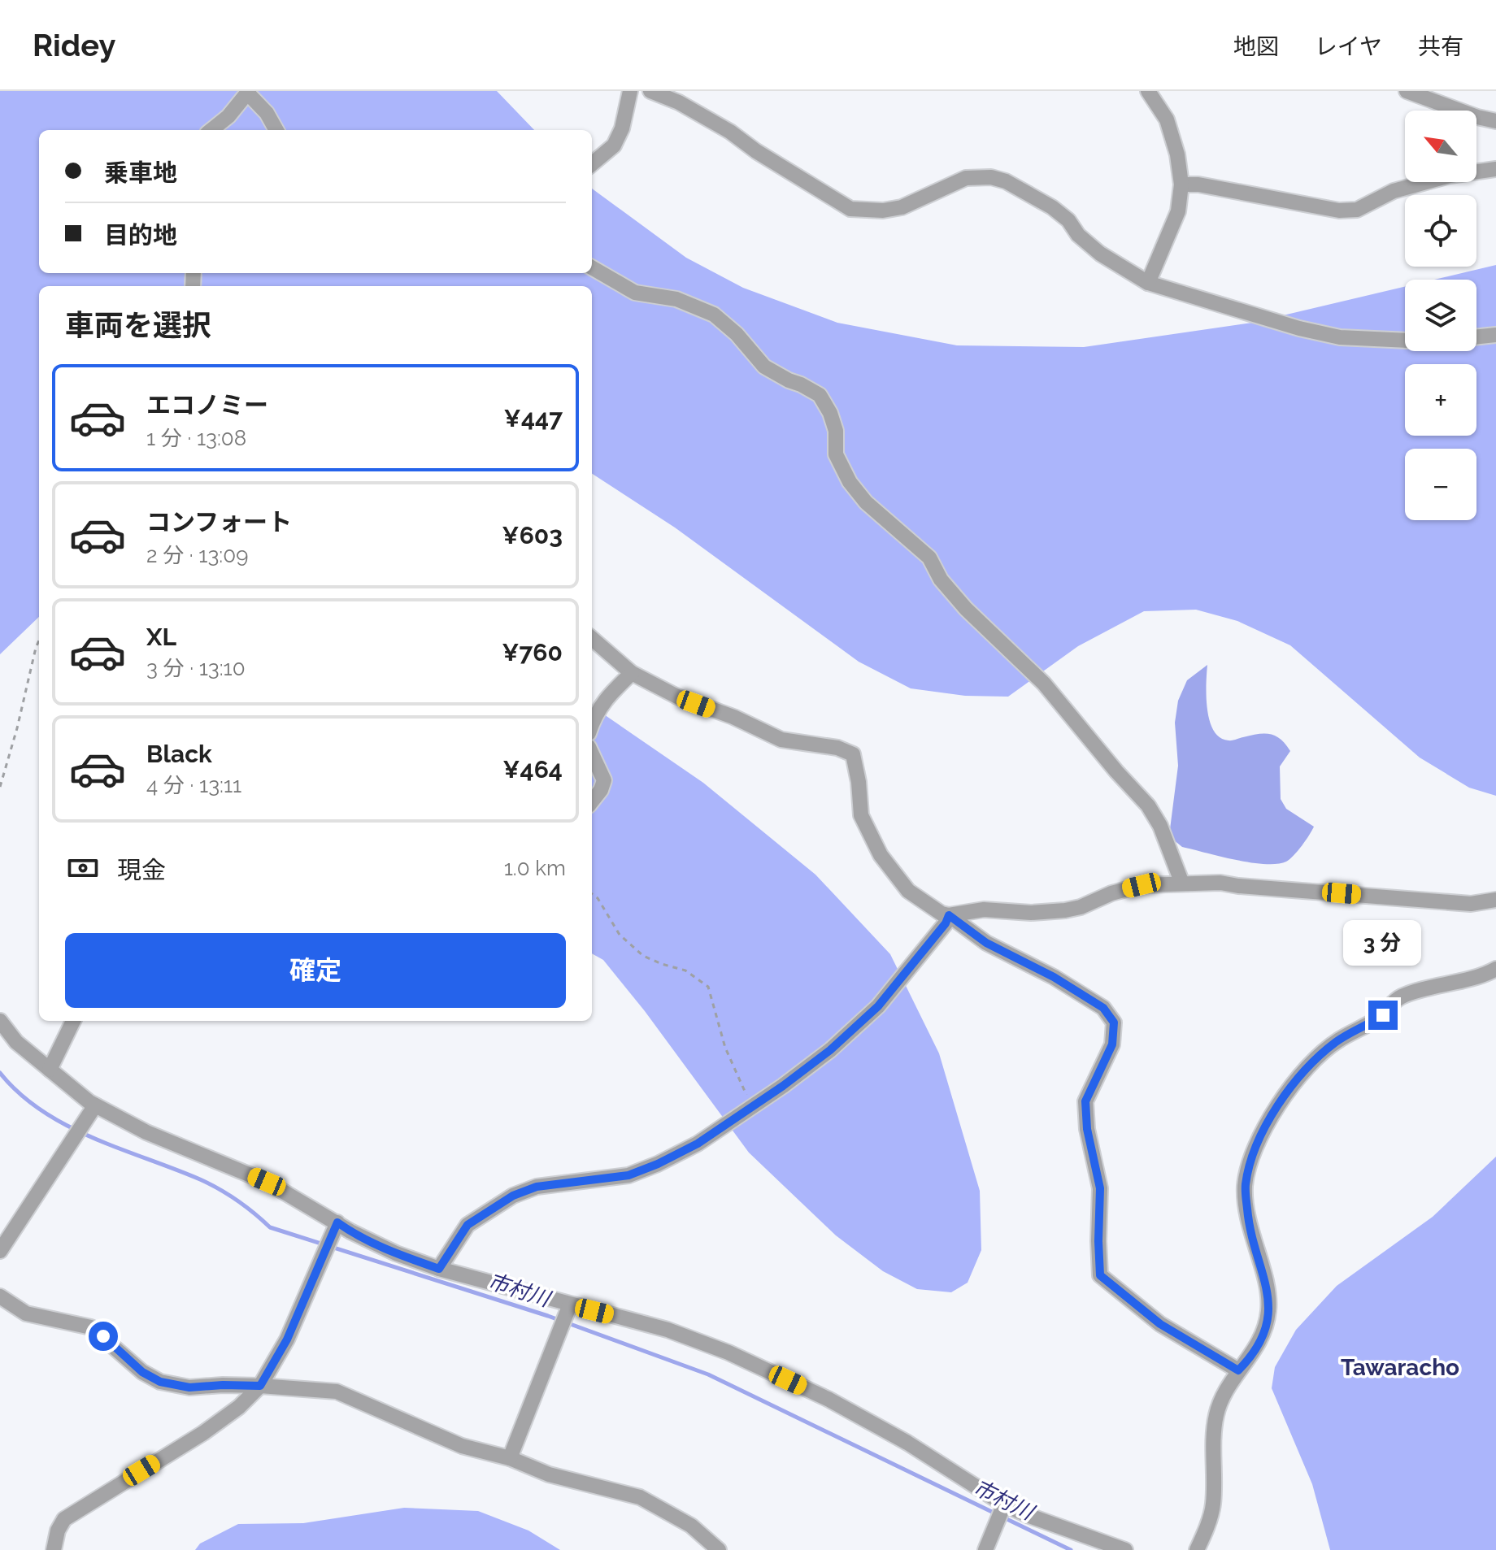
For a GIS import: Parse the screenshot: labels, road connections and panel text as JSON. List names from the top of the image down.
{
  "districts": ["Tawaracho"],
  "water": ["市村川"],
  "north": "top left",
  "page": {
    "header": "Ridey",
    "nav": ["地図", "レイヤ", "共有"],
    "map_buttons": ["+", "−"],
    "banner": ["乗車地", "目的地"],
    "heading": "車両を選択",
    "list": [
      {
        "name": "エコノミー",
        "note": "1 分 · 13:08",
        "value": "¥447"
      },
      {
        "name": "コンフォート",
        "note": "2 分 · 13:09",
        "value": "¥603"
      },
      {
        "name": "XL",
        "note": "3 分 · 13:10",
        "value": "¥760"
      },
      {
        "name": "Black",
        "note": "4 分 · 13:11",
        "value": "¥464"
      }
    ],
    "pay": ["現金", "1.0 km"],
    "bubble": "3 分",
    "buttons": "確定"
  }
}
